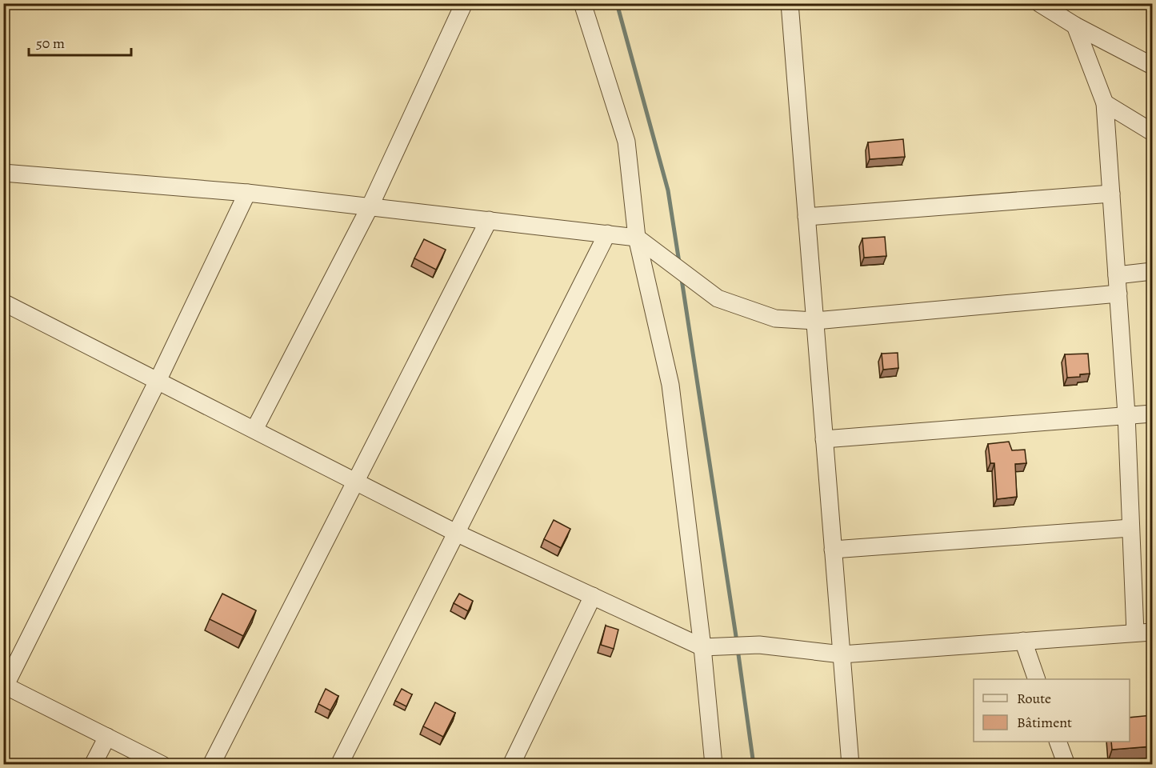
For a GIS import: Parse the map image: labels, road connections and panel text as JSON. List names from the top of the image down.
{
  "legend": ["Route", "Bâtiment"],
  "scale_bar": "50 m"
}
